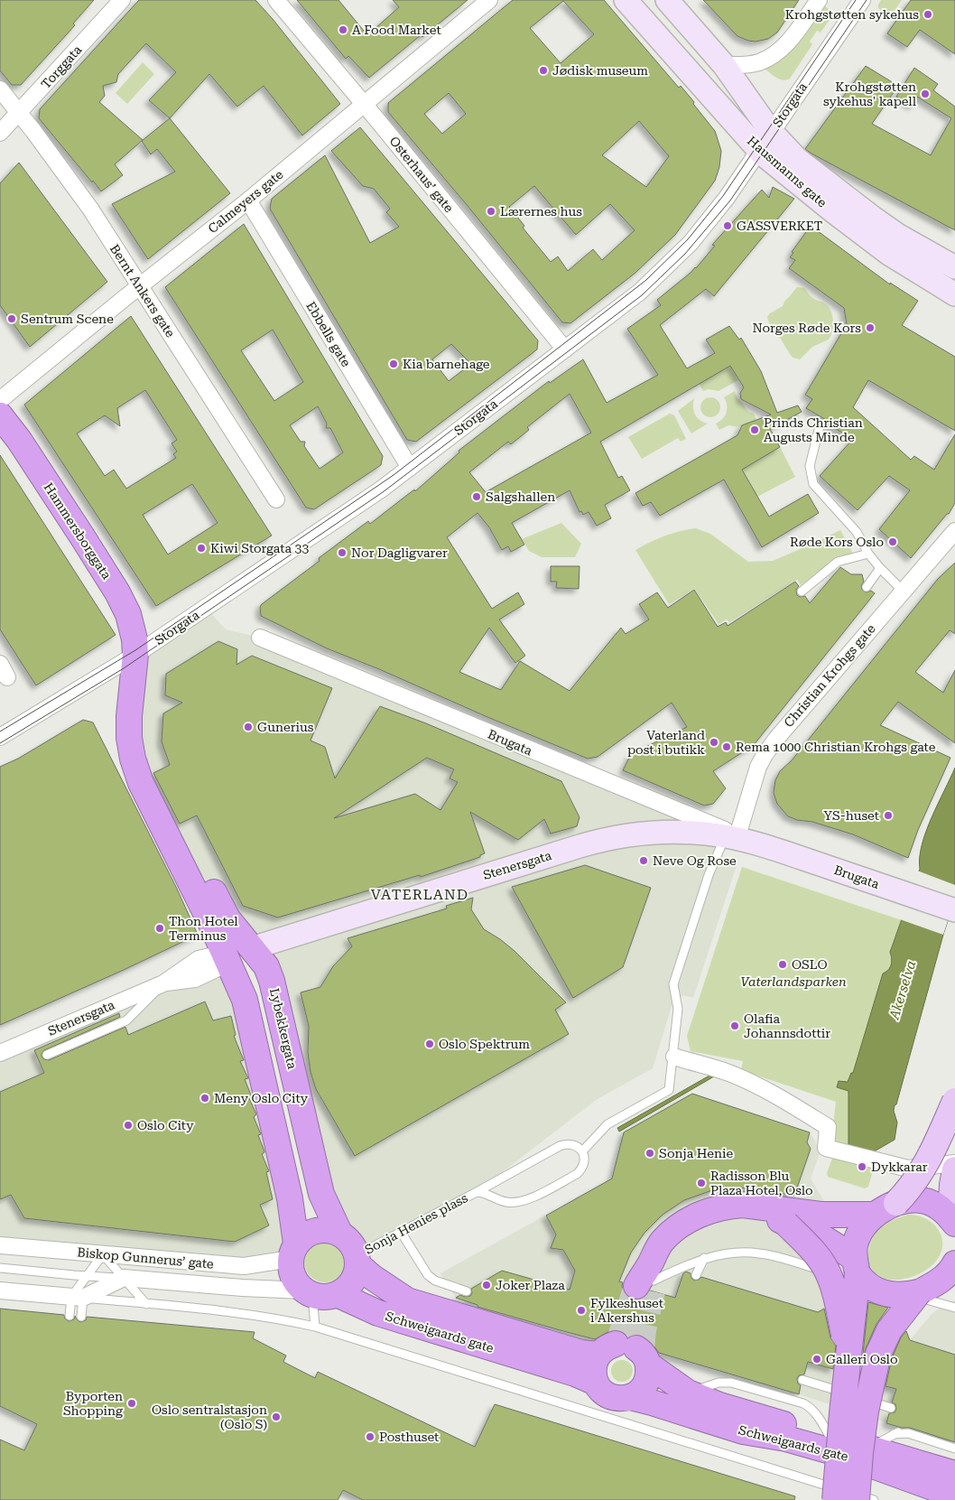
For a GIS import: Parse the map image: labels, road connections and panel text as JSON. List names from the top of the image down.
{
  "streets": {
    "highway": ["Hammersborggata", "Lybekkergata", "Schweigaards gate"],
    "main road": ["Hausmanns gate", "Brugata", "Stenersgata"],
    "street": [
      "Torggata",
      "Storgata",
      "Osterhaus’ gate",
      "Calmeyers gate",
      "Bernt Ankers gate",
      "Ebbells gate",
      "Christian Krohgs gate",
      "Biskop Gunnerus’ gate"
    ],
    "lane": ["Sonja Henies plass"]
  },
  "crossings": [
    ["Torggata", "Bernt Ankers gate"],
    ["Storgata", "Hausmanns gate"],
    ["Storgata", "Osterhaus’ gate"],
    ["Storgata", "Ebbells gate"],
    ["Storgata", "Hammersborggata"],
    ["Storgata", "Lybekkergata"],
    ["Osterhaus’ gate", "Calmeyers gate"],
    ["Calmeyers gate", "Bernt Ankers gate"],
    ["Calmeyers gate", "Ebbells gate"],
    ["Hammersborggata", "Lybekkergata"],
    ["Christian Krohgs gate", "Brugata"],
    ["Christian Krohgs gate", "Stenersgata"],
    ["Brugata", "Stenersgata"],
    ["Stenersgata", "Lybekkergata"],
    ["Lybekkergata", "Sonja Henies plass"],
    ["Lybekkergata", "Biskop Gunnerus’ gate"],
    ["Lybekkergata", "Schweigaards gate"],
    ["Sonja Henies plass", "Biskop Gunnerus’ gate"],
    ["Sonja Henies plass", "Schweigaards gate"],
    ["Biskop Gunnerus’ gate", "Schweigaards gate"]
  ],
  "districts": ["VATERLAND"],
  "water": ["Akerselva"],
  "parks": ["Vaterlandsparken"],
  "places": [
    "Krohgstøtten sykehus",
    "A Food Market",
    "Jødisk museum",
    "Krohgstøtten sykehus' kapell",
    "Lærernes hus",
    "GASSVERKET",
    "Sentrum Scene",
    "Norges Røde Kors",
    "Kia barnehage",
    "Prinds Christian Augusts Minde",
    "Salgshallen",
    "Røde Kors Oslo",
    "Kiwi Storgata 33",
    "Nor Dagligvarer",
    "Gunerius",
    "Vaterland post i butikk",
    "Rema 1000 Christian Krohgs gate",
    "YS-huset",
    "Neve Og Rose",
    "Thon Hotel Terminus",
    "OSLO",
    "Olafia Johannsdottir",
    "Oslo Spektrum",
    "Meny Oslo City",
    "Oslo City",
    "Sonja Henie",
    "Dykkarar",
    "Radisson Blu Plaza Hotel, Oslo",
    "Joker Plaza",
    "Fylkeshuset i Akershus",
    "Galleri Oslo",
    "Byporten Shopping",
    "Oslo sentralstasjon (Oslo S)",
    "Posthuset"
  ]
}
